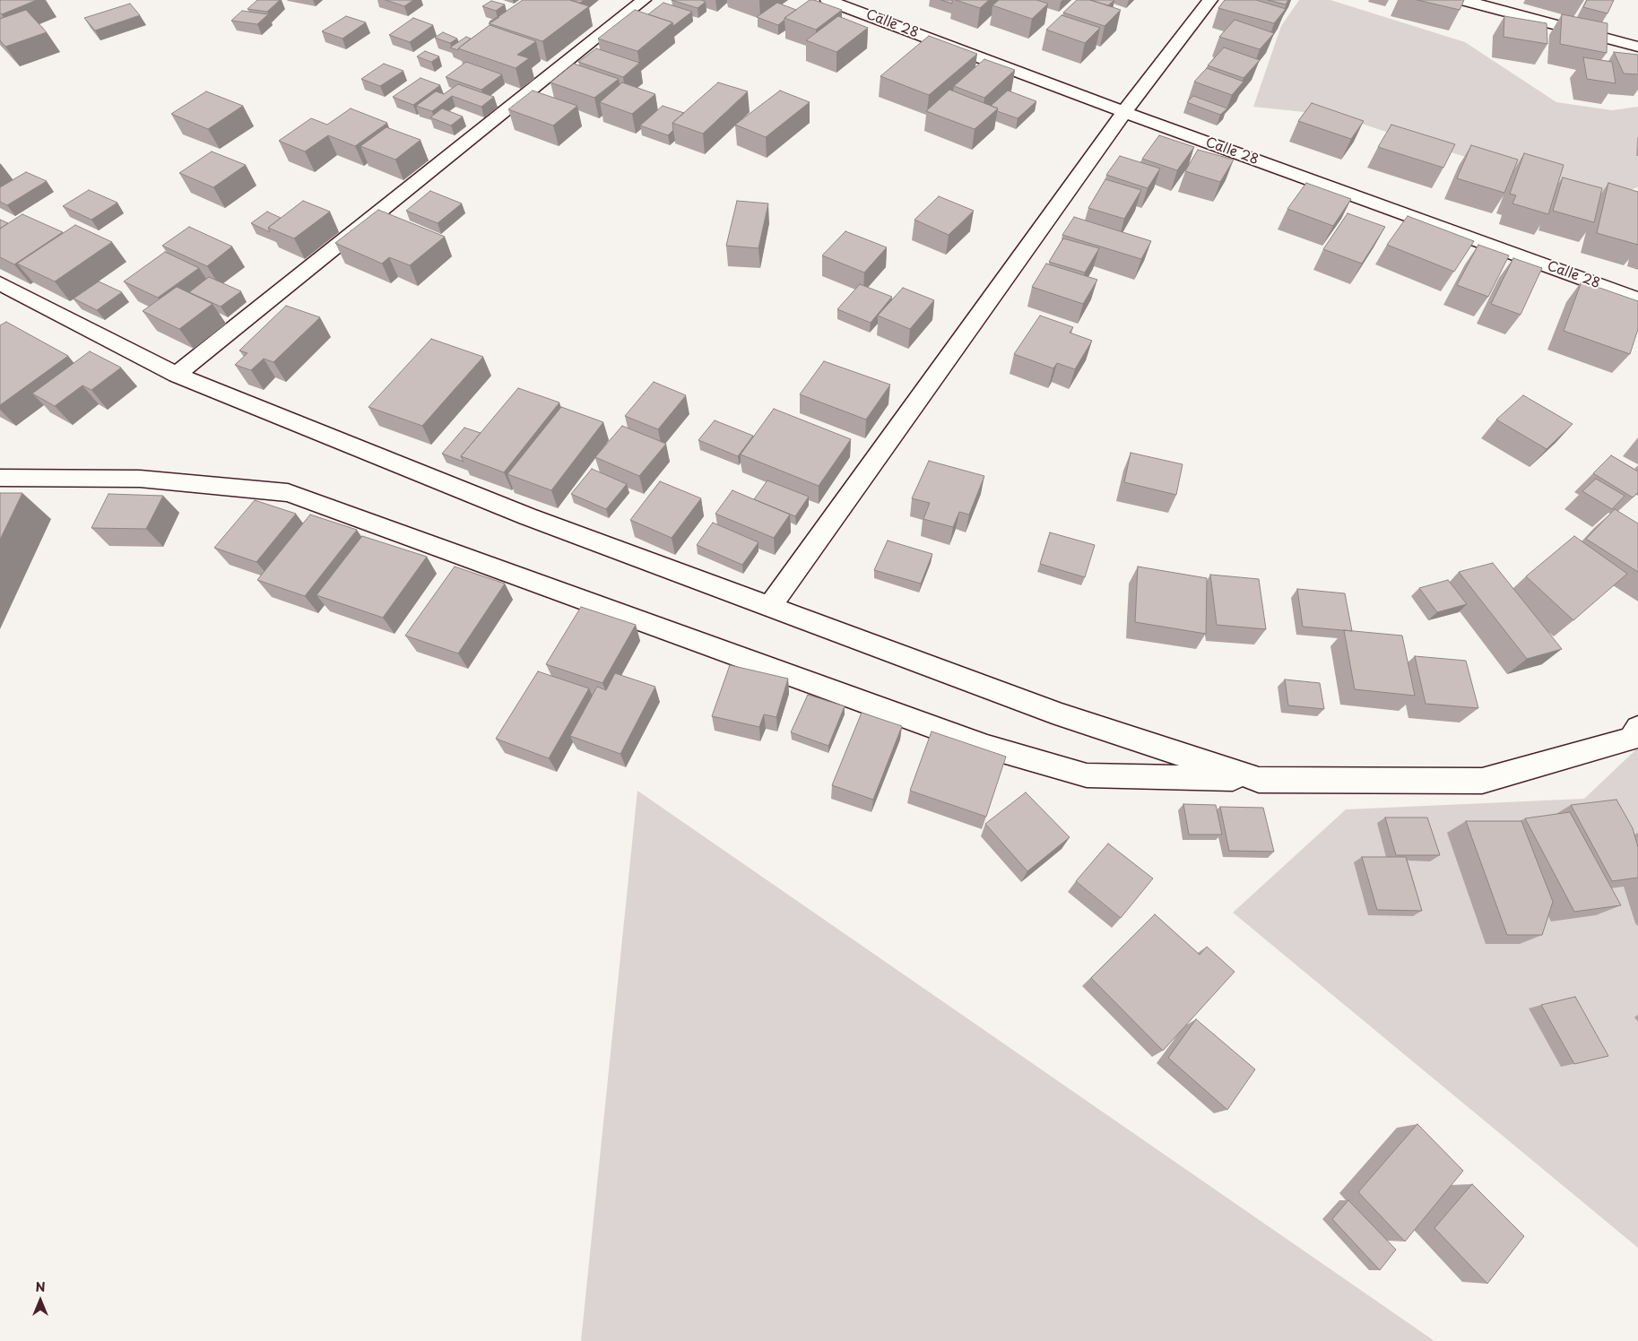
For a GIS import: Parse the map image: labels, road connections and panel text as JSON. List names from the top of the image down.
{
  "streets": {
    "street": ["Calle 28"]
  },
  "north": "top"
}
